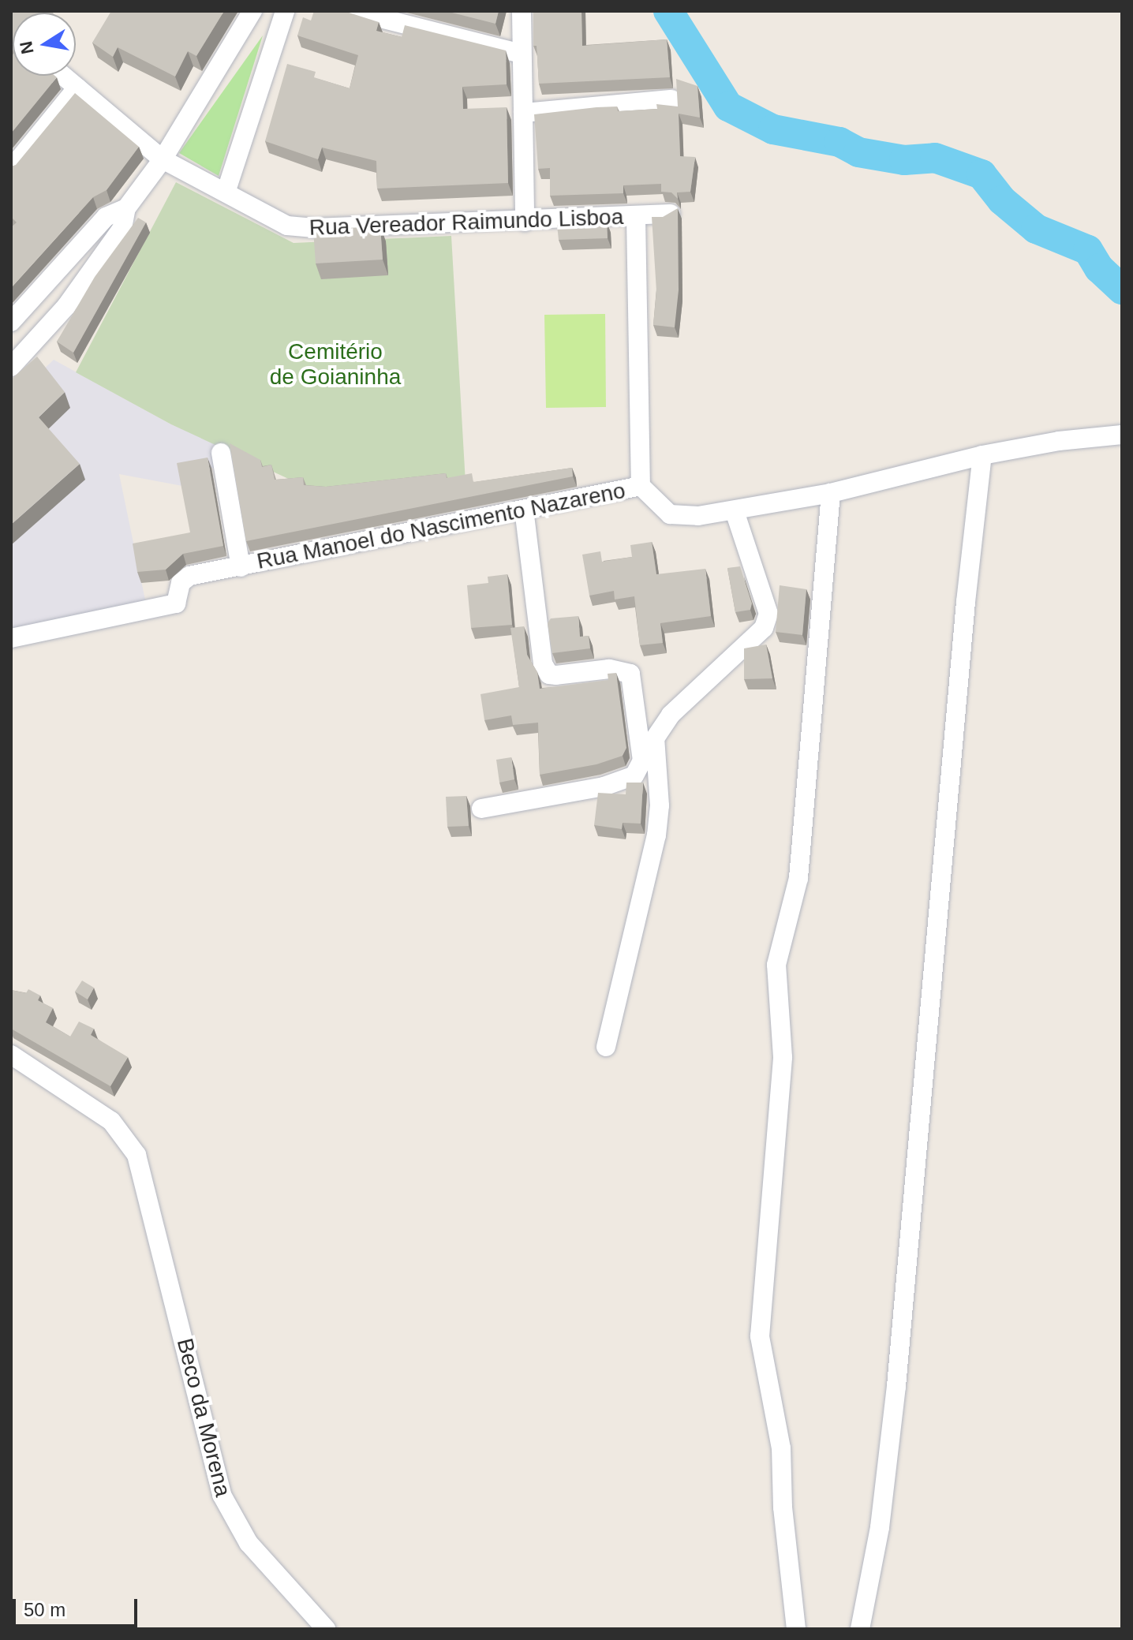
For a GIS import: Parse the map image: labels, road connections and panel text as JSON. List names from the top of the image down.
{
  "streets": {
    "street": ["Rua Vereador Raimundo Lisboa", "Rua Manoel do Nascimento Nazareno", "Beco da Morena"]
  },
  "crossings": [
    ["Rua Vereador Raimundo Lisboa", "Rua Manoel do Nascimento Nazareno"]
  ],
  "parks": ["Cemitério de Goianinha"],
  "scale_bar": "50 m",
  "north": "left"
}
